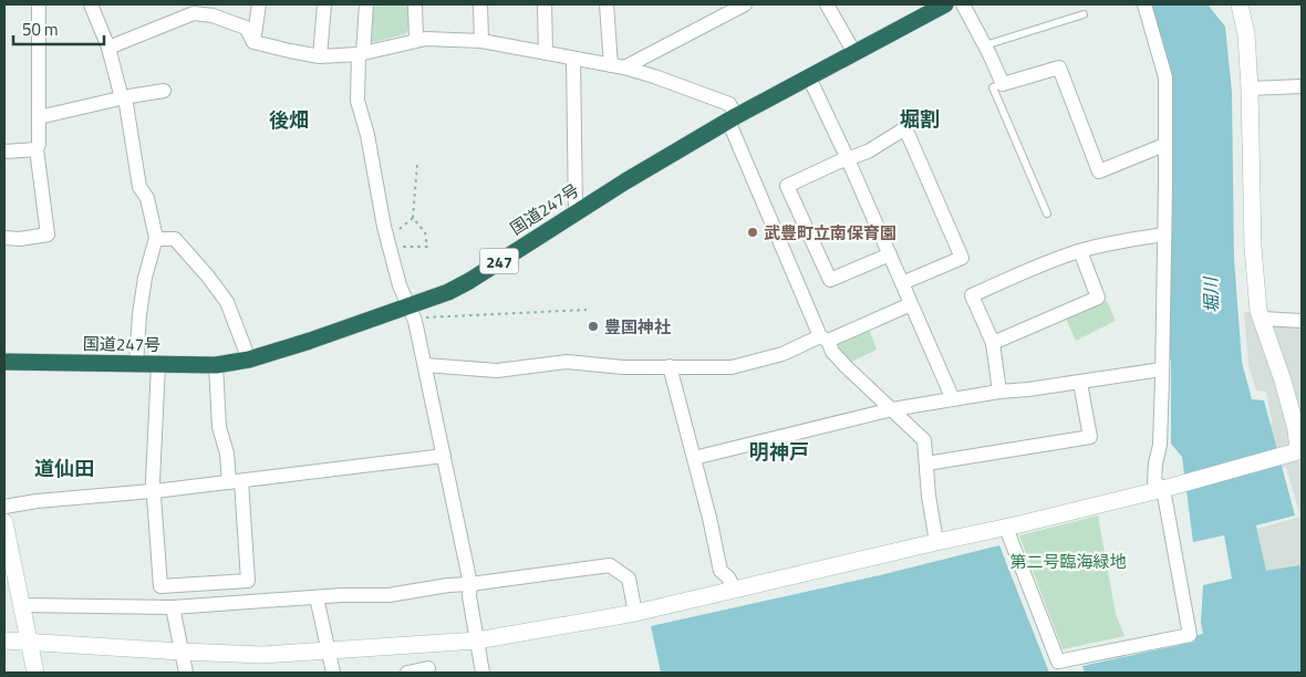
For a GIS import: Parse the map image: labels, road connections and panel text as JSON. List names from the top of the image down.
{
  "streets": {
    "highway": ["国道247号", "247"]
  },
  "districts": [
    "堀割",
    "後畑",
    "明神戸",
    "道仙田"
  ],
  "water": ["堀川"],
  "parks": ["第二号臨海緑地"],
  "places": ["武豊町立南保育園", "豊国神社"],
  "scale_bar": "50 m"
}
